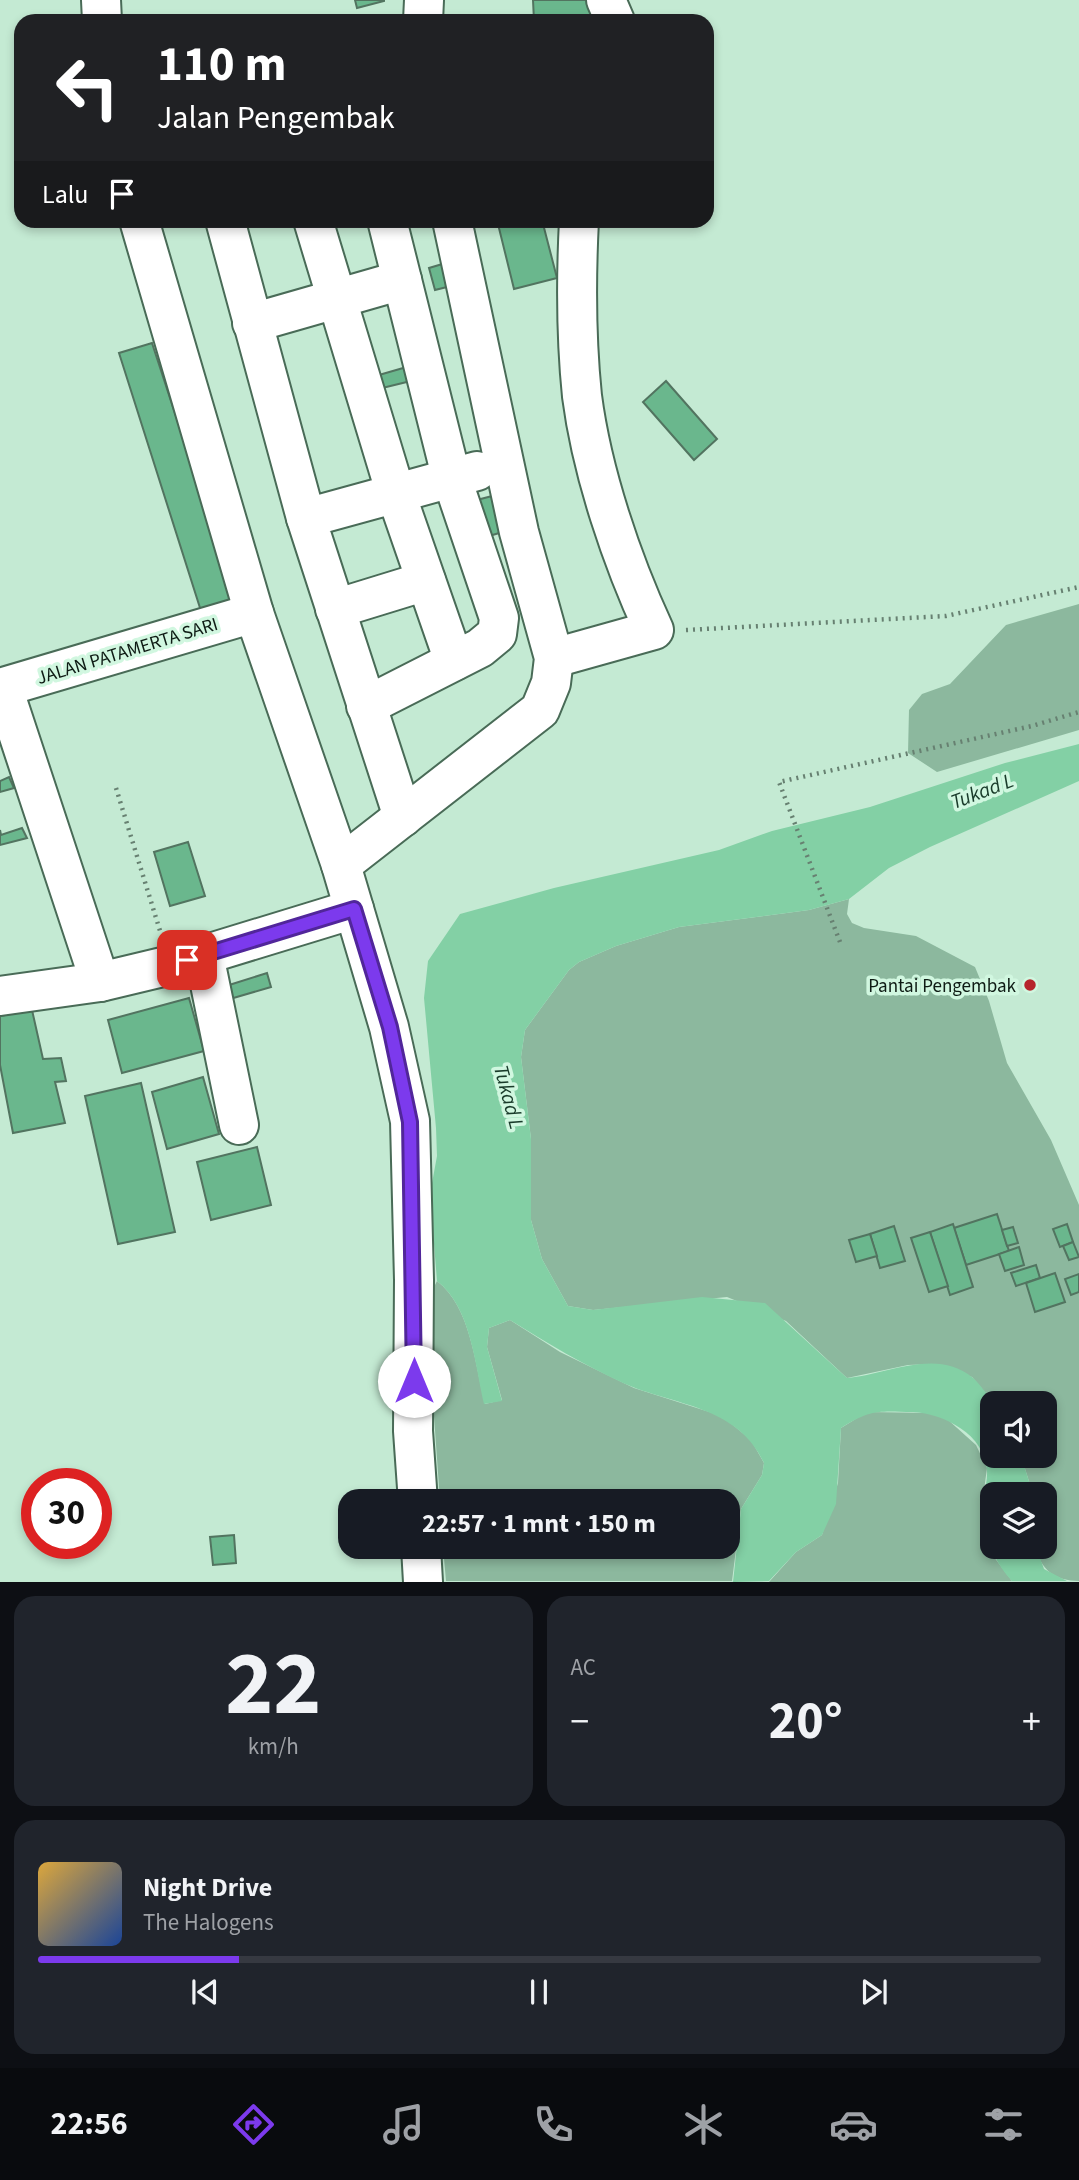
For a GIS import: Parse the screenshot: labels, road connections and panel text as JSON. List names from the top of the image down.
{
  "streets": {
    "street": ["JALAN PATAMERTA SARI"]
  },
  "water": ["Tukad L"],
  "places": ["Pantai Pengembak"],
  "page": {
    "turn": ["110 m", "Jalan Pengembak"],
    "then": "Lalu",
    "limit": "30",
    "trip": "22:57 · 1 mnt · 150 m",
    "tile": [
      ["22", "km/h"],
      "AC"
    ],
    "heat": ["−", "20°", "+"],
    "song": ["Night Drive", "The Halogens"],
    "tabs": "22:56"
  }
}
